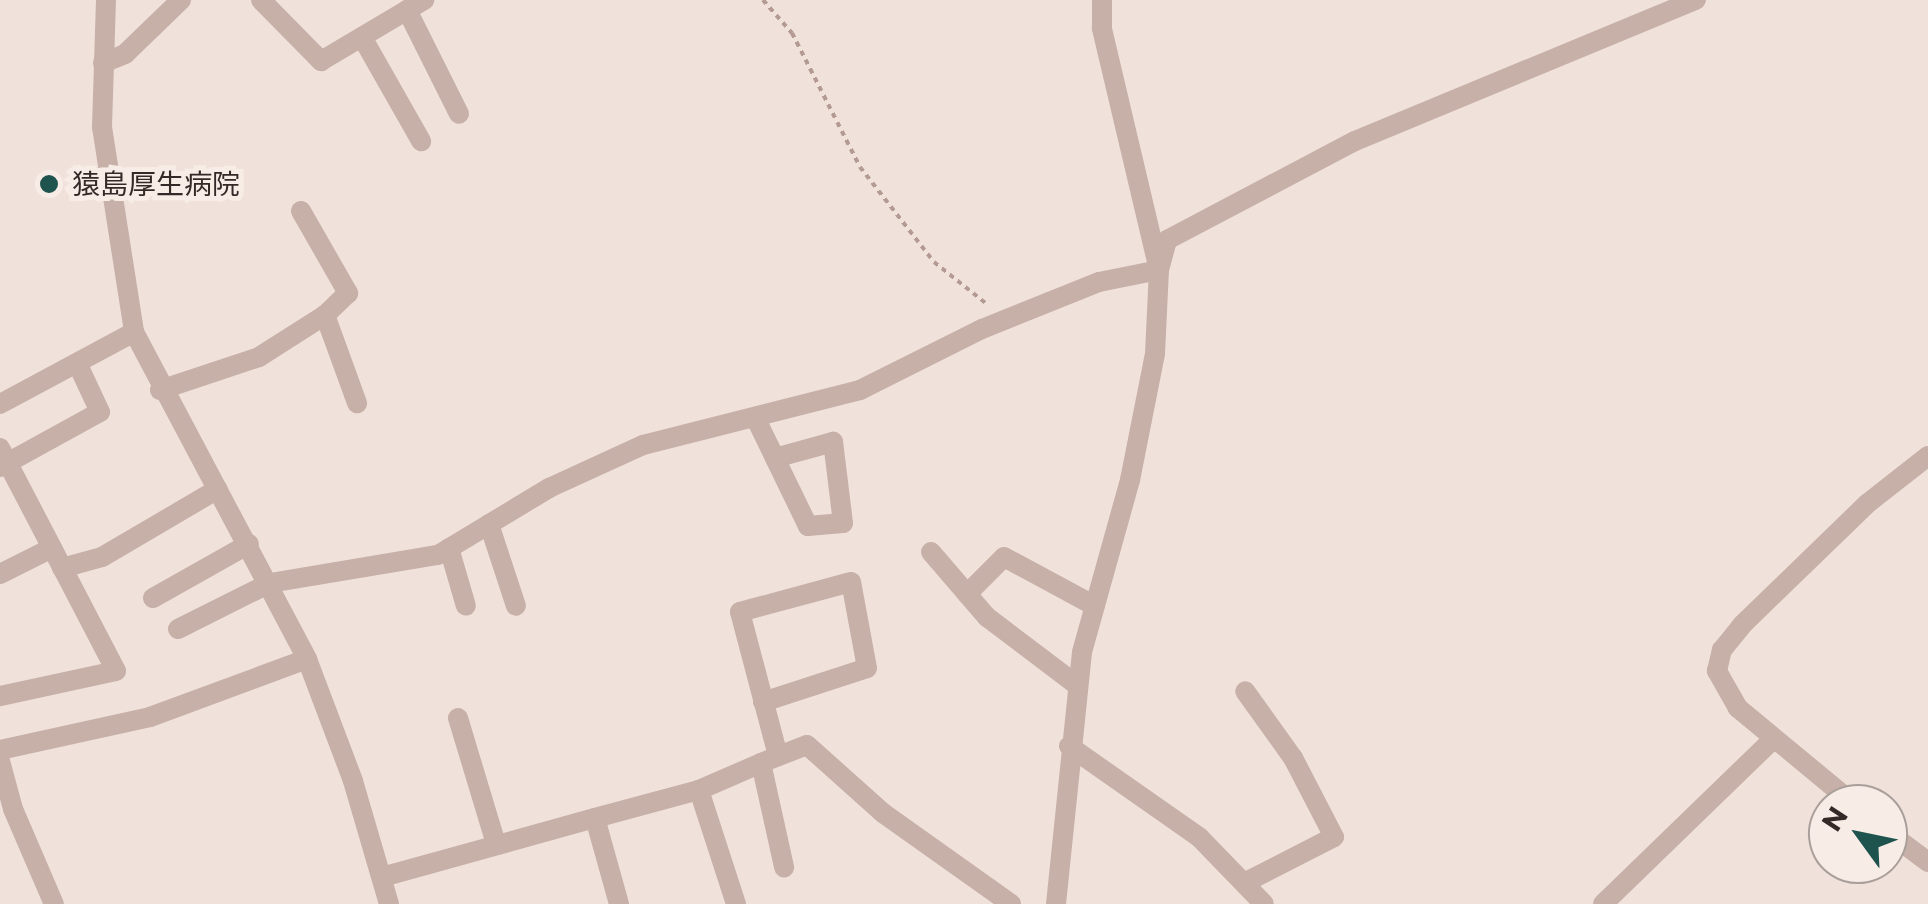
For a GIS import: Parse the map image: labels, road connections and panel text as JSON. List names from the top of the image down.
{
  "places": ["猿島厚生病院"],
  "north": "top left"
}
